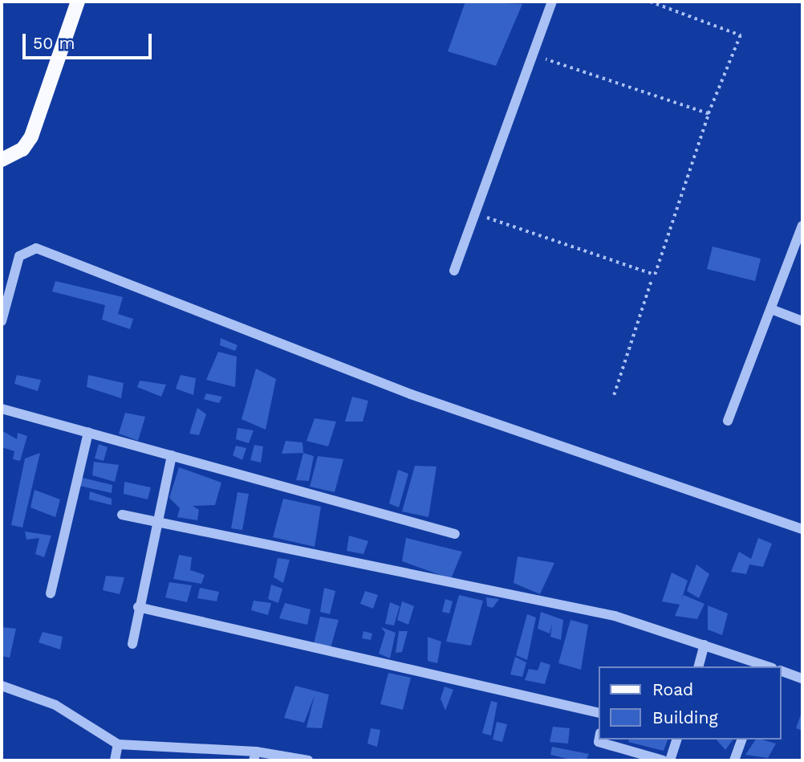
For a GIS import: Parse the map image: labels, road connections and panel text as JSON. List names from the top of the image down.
{
  "legend": ["Road", "Building"],
  "scale_bar": "50 m"
}
